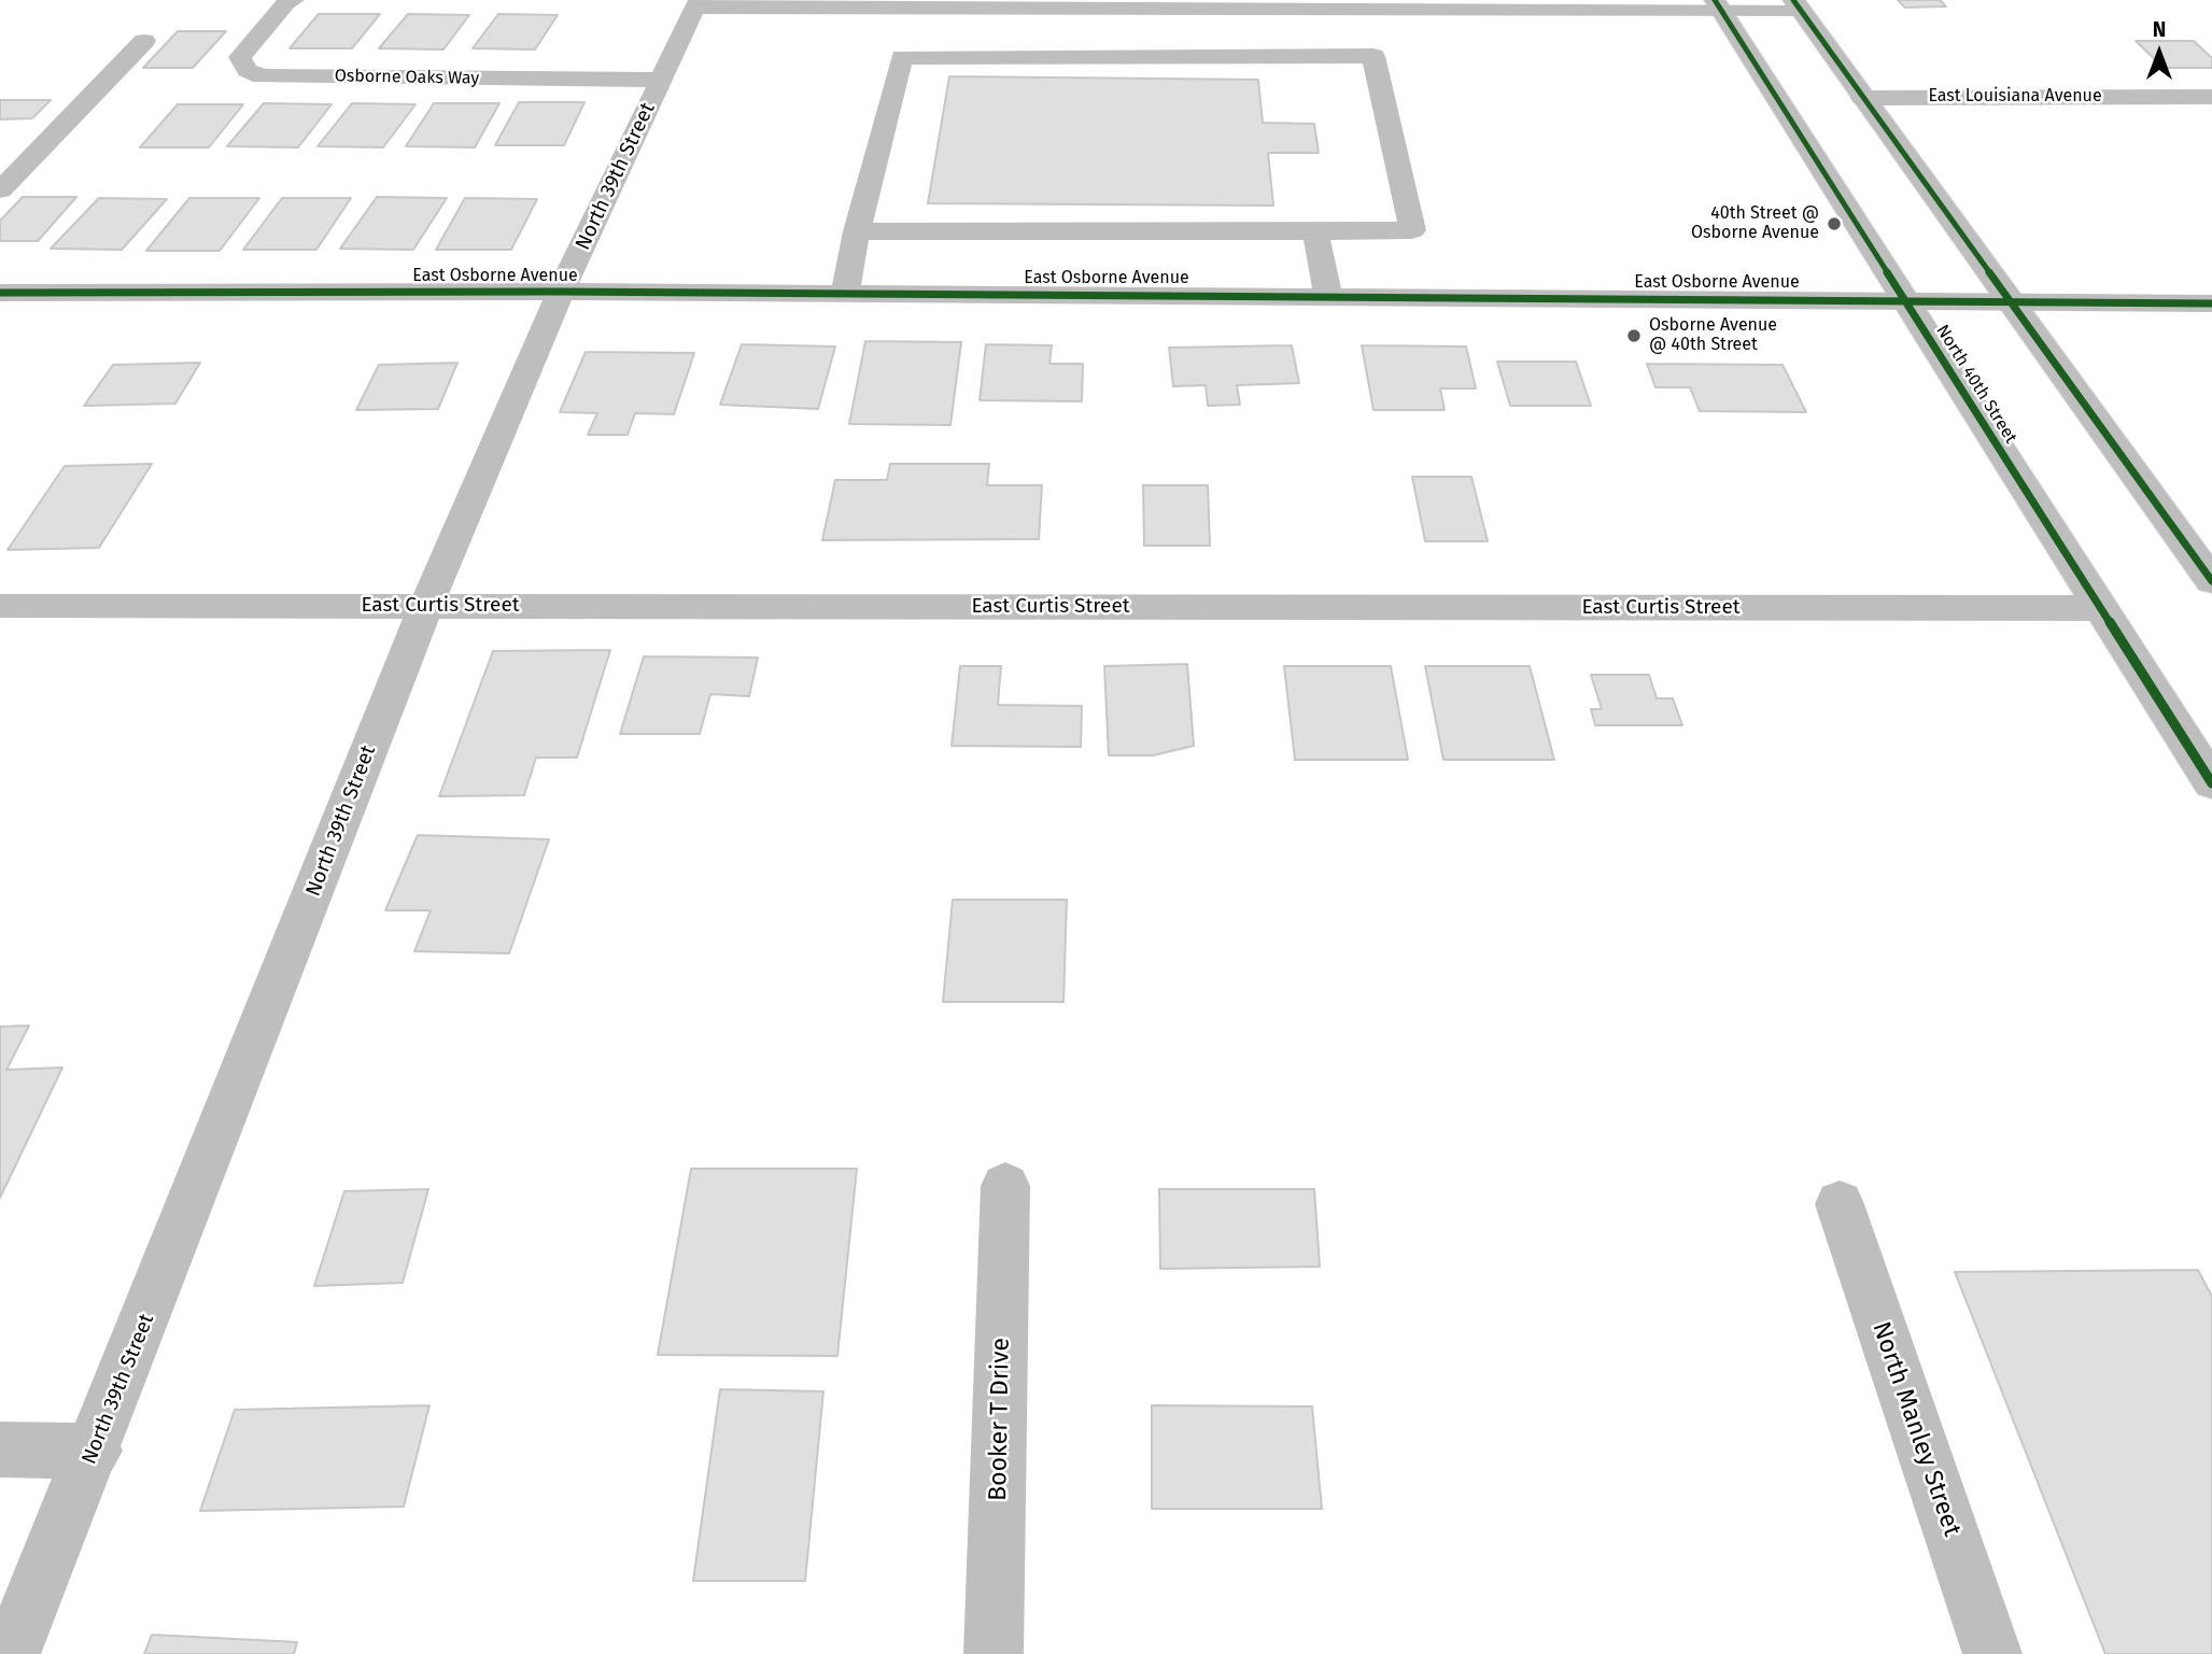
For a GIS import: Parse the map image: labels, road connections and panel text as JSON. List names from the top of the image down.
{
  "streets": {
    "street": [
      "Osborne Oaks Way",
      "East Louisiana Avenue",
      "North 39th Street",
      "East Osborne Avenue",
      "North 40th Street",
      "East Curtis Street",
      "Booker T Drive",
      "North Manley Street"
    ]
  },
  "crossings": [
    ["Osborne Oaks Way", "North 39th Street"],
    ["North 39th Street", "East Osborne Avenue"],
    ["North 39th Street", "East Curtis Street"],
    ["East Osborne Avenue", "North 40th Street"],
    ["North 40th Street", "East Curtis Street"]
  ],
  "places": ["40th Street @ Osborne Avenue", "Osborne Avenue @ 40th Street"],
  "north": "top"
}
